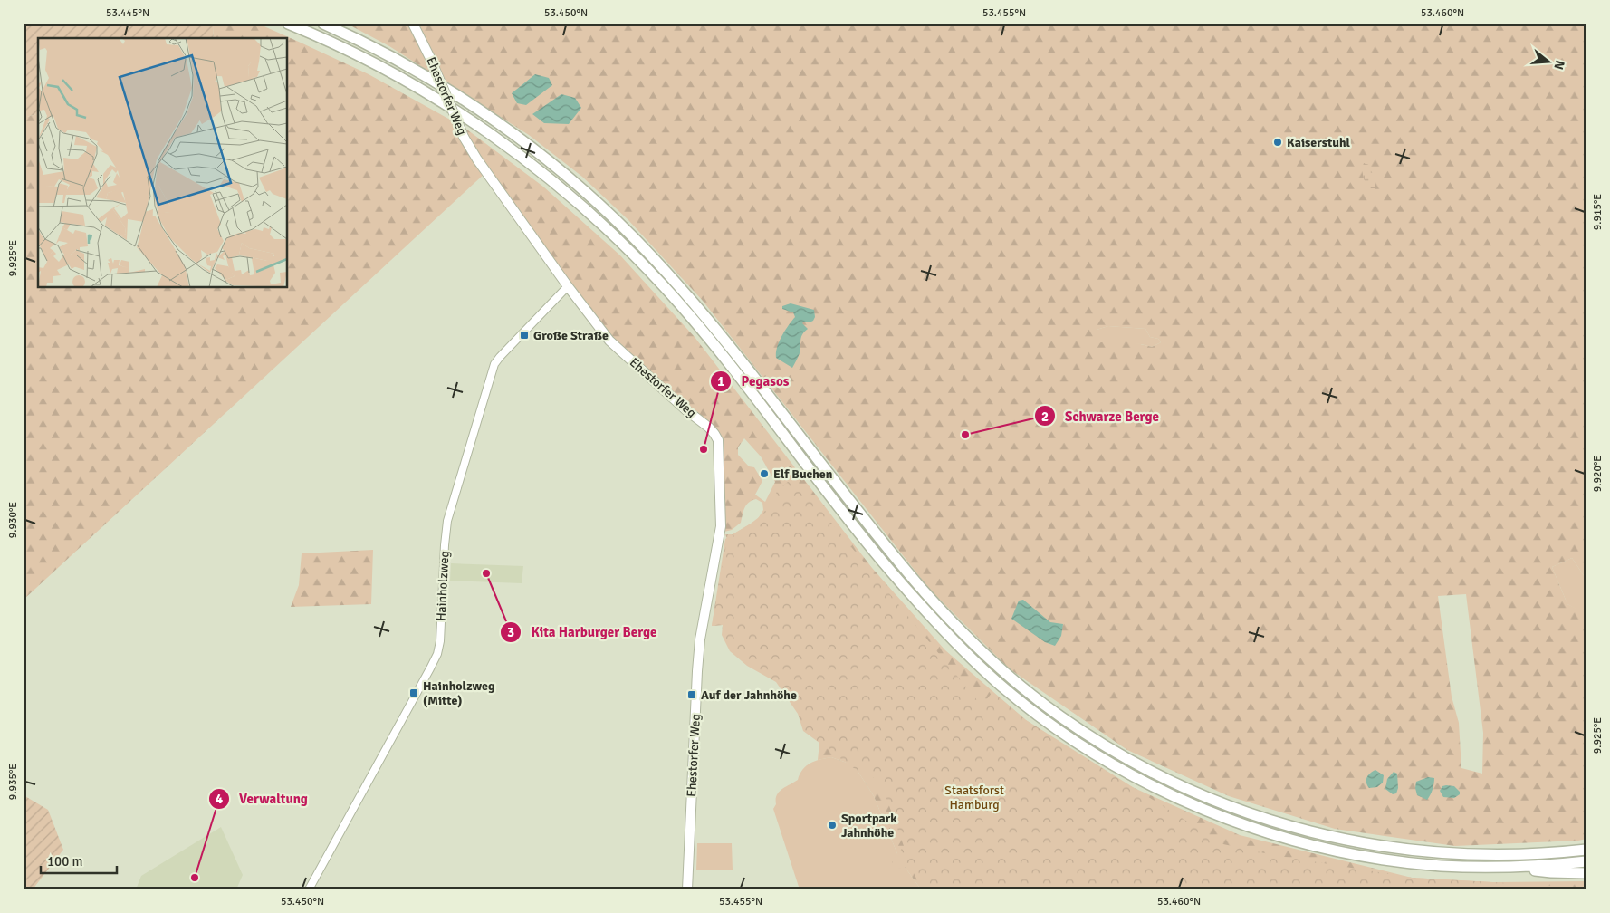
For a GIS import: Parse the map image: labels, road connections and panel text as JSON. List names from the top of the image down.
{
  "streets": {
    "main road": ["Ehestorfer Weg"],
    "street": ["Hainholzweg"]
  },
  "crossings": [
    ["Ehestorfer Weg", "Hainholzweg"]
  ],
  "parks": ["Staatsforst Hamburg"],
  "places": {
    "other": [
      "Kaiserstuhl",
      "Schwarze Berge",
      "Pegasos",
      "Elf Buchen",
      "Kita Harburger Berge",
      "Sportpark Jahnhöhe",
      "Verwaltung"
    ],
    "transit": ["Große Straße", "Hainholzweg (Mitte)", "Auf der Jahnhöhe"]
  },
  "scale_bar": "100 m",
  "north": "right",
  "coordinates": [
    "53.445°N",
    "53.450°N",
    "53.455°N",
    "53.460°N",
    "9.915°E",
    "9.925°E",
    "9.920°E",
    "9.930°E",
    "9.935°E"
  ]
}
